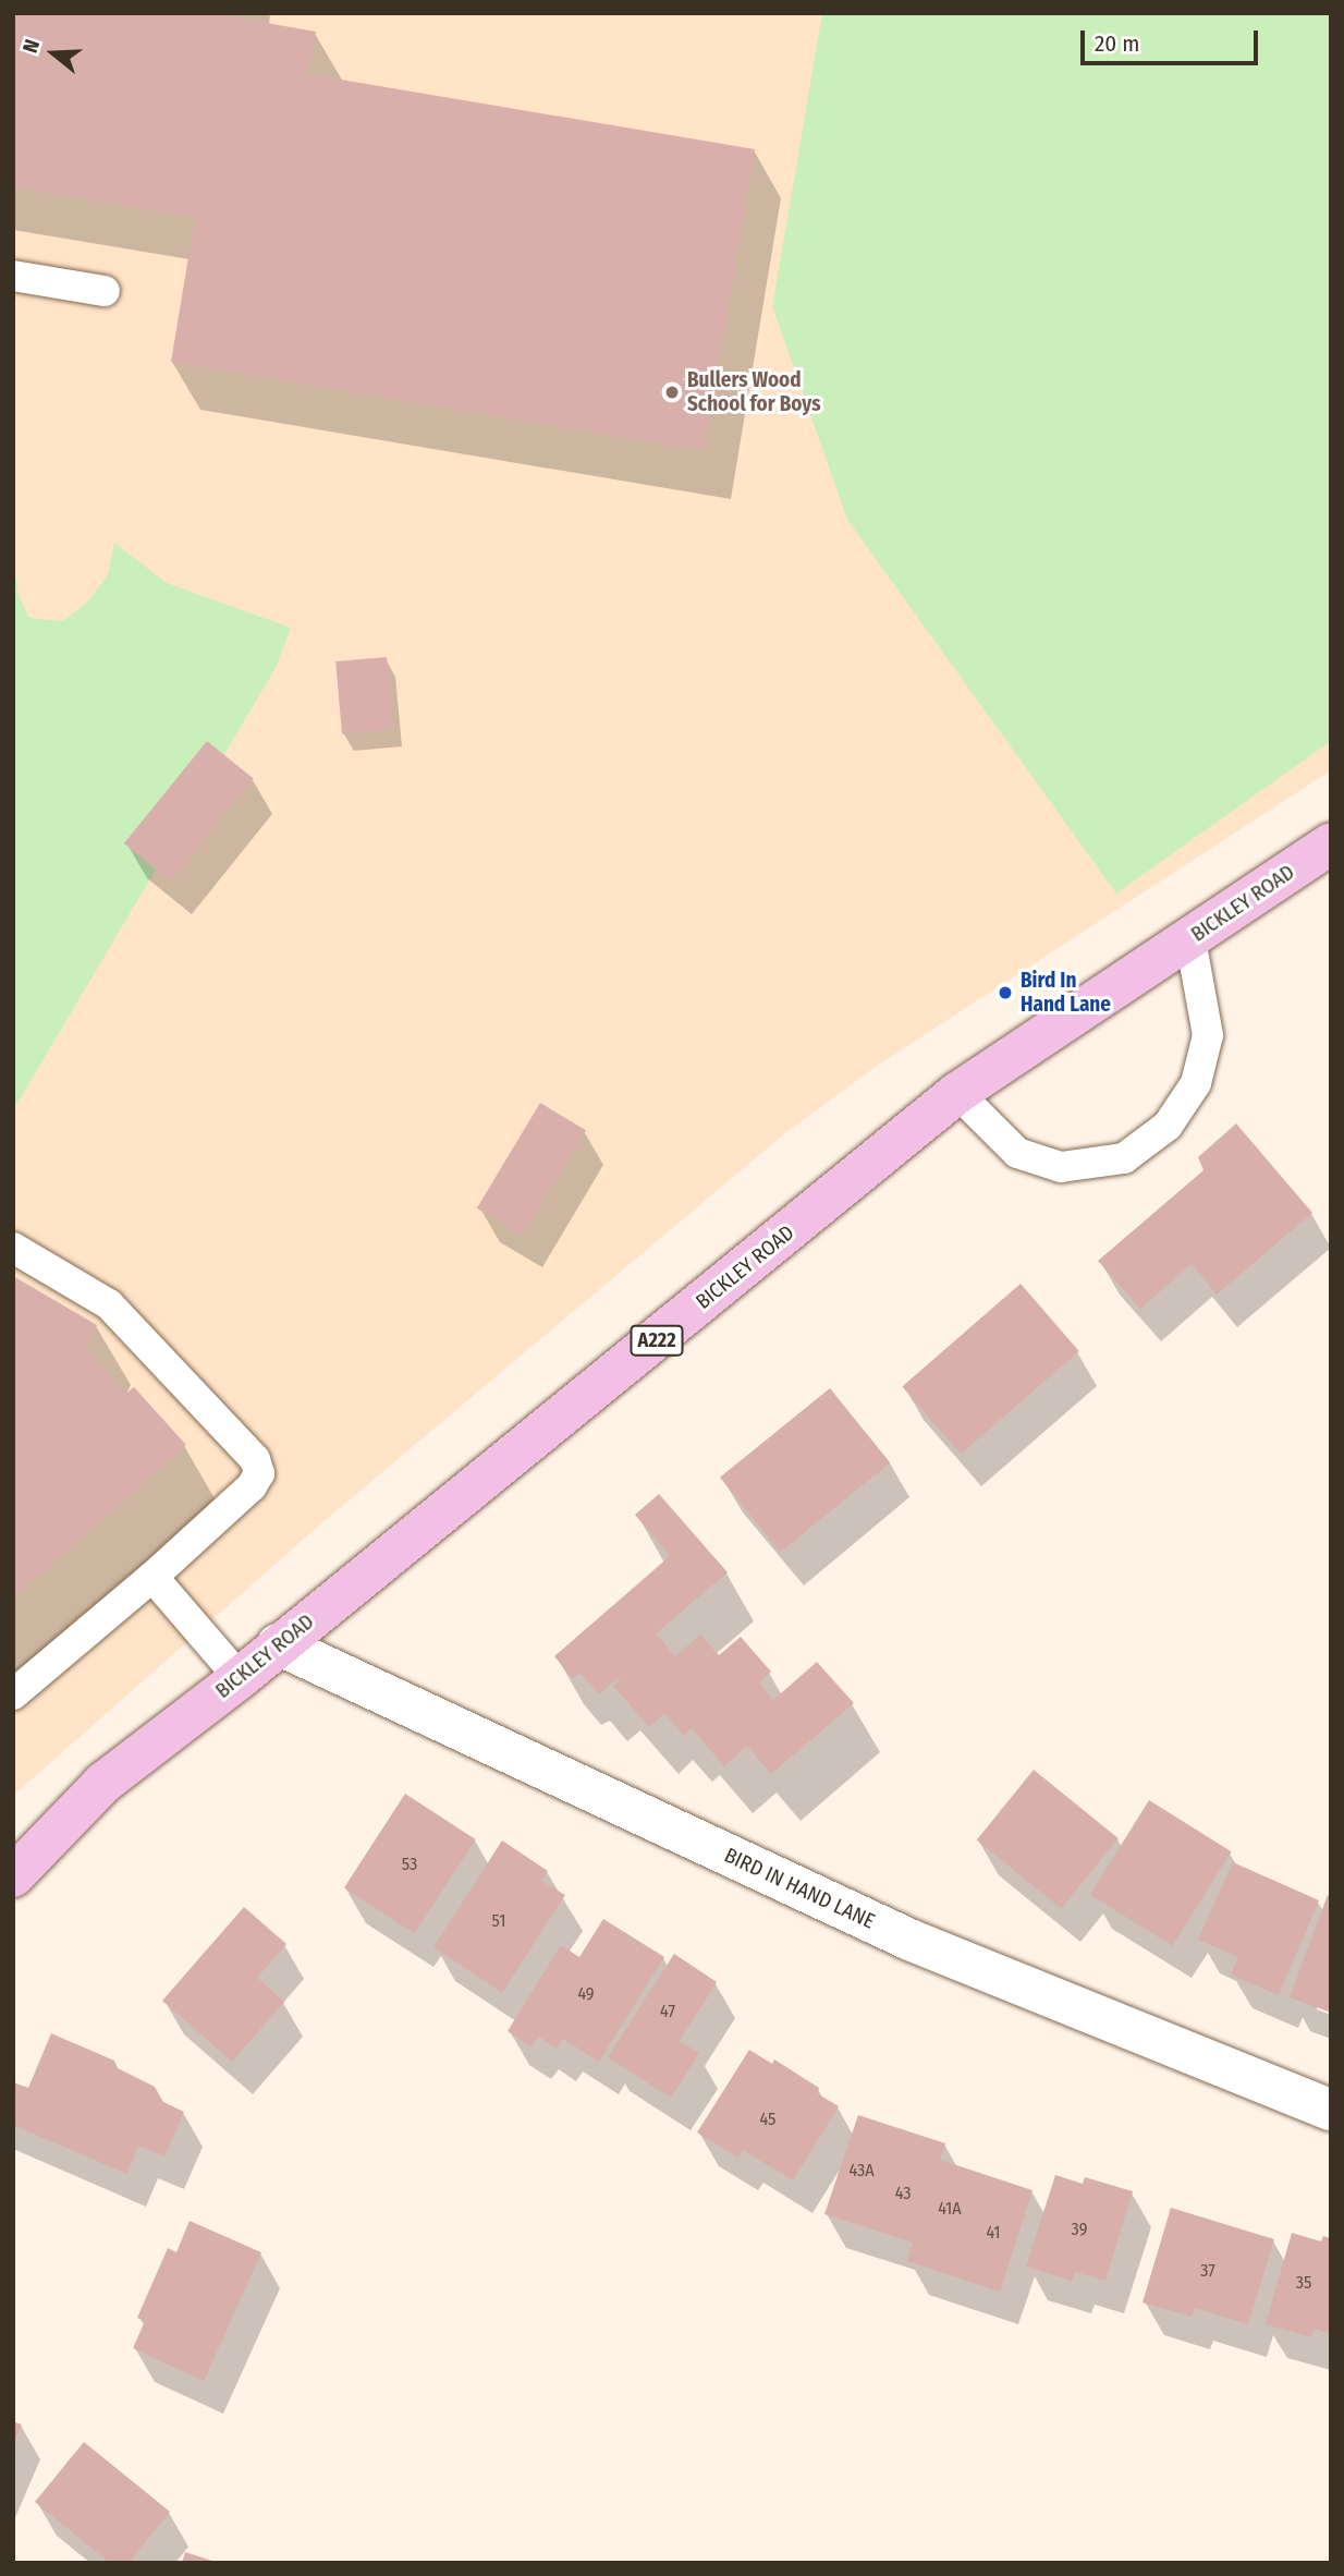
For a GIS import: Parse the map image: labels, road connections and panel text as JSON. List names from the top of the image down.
{
  "streets": {
    "main road": ["BICKLEY ROAD", "A222"],
    "street": ["BIRD IN HAND LANE"]
  },
  "crossings": [
    ["BICKLEY ROAD", "BIRD IN HAND LANE"]
  ],
  "places": ["Bullers Wood School for Boys", "Bird In Hand Lane"],
  "house_numbers": [
    "53",
    "51",
    "49",
    "47",
    "45",
    "43A",
    "43",
    "41A",
    "39",
    "41",
    "37",
    "35"
  ],
  "scale_bar": "20 m",
  "north": "left"
}
